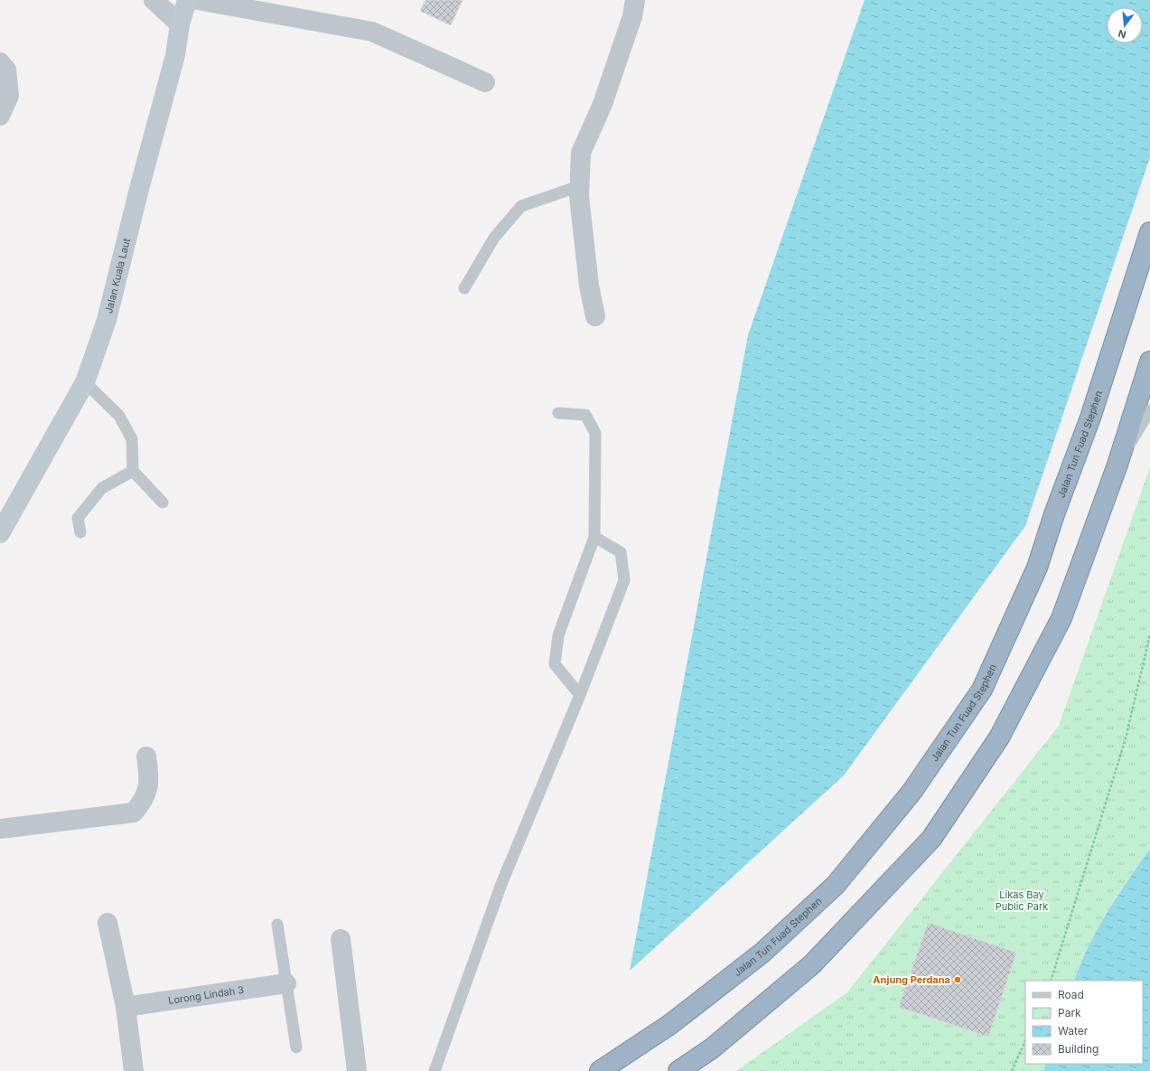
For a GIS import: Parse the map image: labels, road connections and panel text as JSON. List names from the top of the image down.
{
  "streets": {
    "highway": ["Jalan Tun Fuad Stephen"],
    "main road": ["Jalan Kuala Laut"],
    "street": ["Lorong Lindah 3"]
  },
  "parks": ["Likas Bay Public Park"],
  "places": ["Anjung Perdana"],
  "legend": [
    "Road",
    "Park",
    "Water",
    "Building"
  ],
  "north": "bottom"
}
